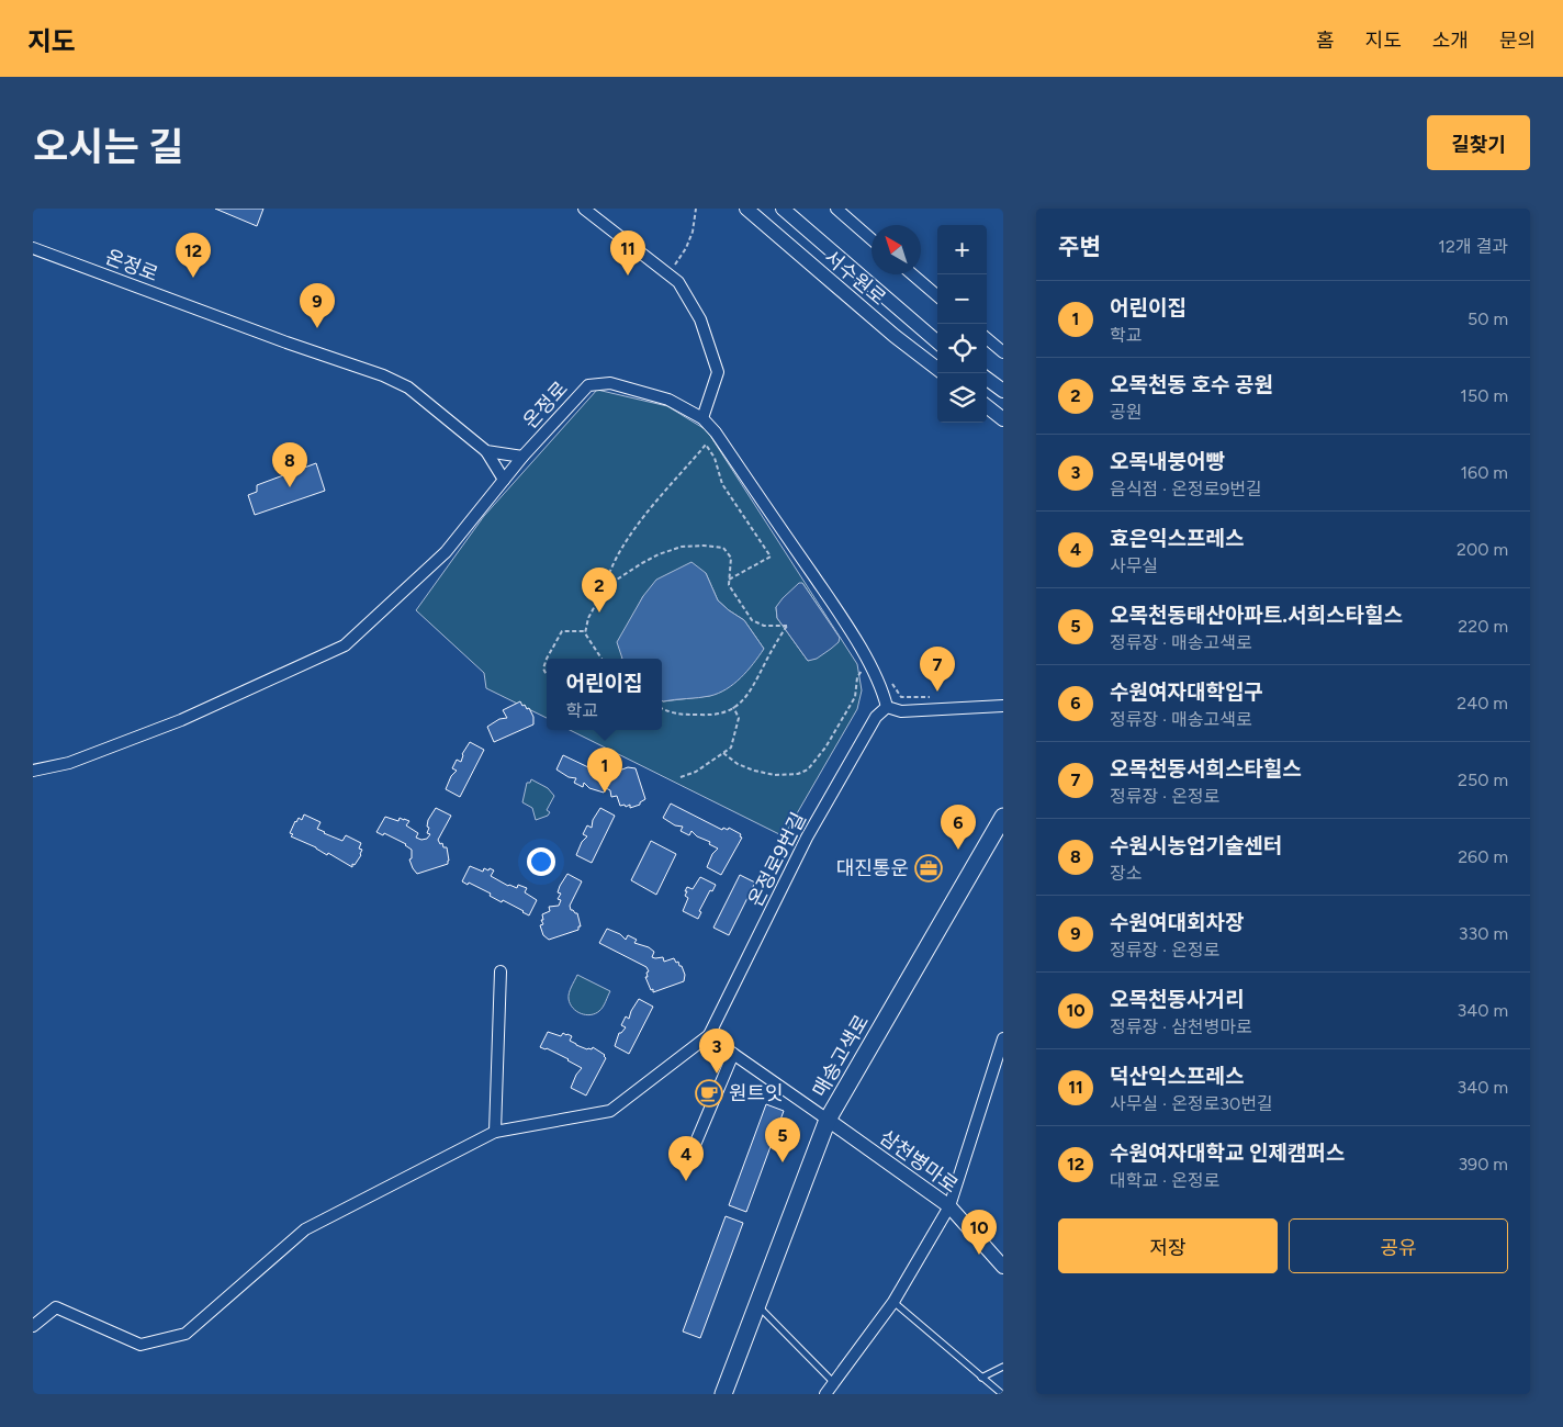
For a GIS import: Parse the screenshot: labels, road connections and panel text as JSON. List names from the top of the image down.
{
  "streets": {
    "main road": ["매송고색로"],
    "street": [
      "온정로",
      "서수원로",
      "온정로9번길",
      "삼천병마로"
    ]
  },
  "crossings": [
    ["온정로", "온정로9번길"],
    ["매송고색로", "삼천병마로"]
  ],
  "places": {
    "office": ["대진통운"],
    "cafe": ["원트잇"]
  },
  "north": "top left",
  "page": {
    "header": "지도",
    "nav": [
      "홈",
      "지도",
      "소개",
      "문의"
    ],
    "title": "오시는 길",
    "buttons": [
      "길찾기",
      ["저장", "공유"]
    ],
    "heading": ["주변", "12개 결과"],
    "map_buttons": ["+", "−"],
    "pins": [
      "11",
      "12",
      "9",
      "8",
      "2",
      "7",
      "1",
      "6",
      "3",
      "5",
      "4",
      "10"
    ],
    "list": [
      {
        "mark": "1",
        "name": "어린이집",
        "note": "학교",
        "value": "50 m"
      },
      {
        "mark": "2",
        "name": "오목천동 호수 공원",
        "note": "공원",
        "value": "150 m"
      },
      {
        "mark": "3",
        "name": "오목내붕어빵",
        "note": "음식점 · 온정로9번길",
        "value": "160 m"
      },
      {
        "mark": "4",
        "name": "효은익스프레스",
        "note": "사무실",
        "value": "200 m"
      },
      {
        "mark": "5",
        "name": "오목천동태산아파트.서희스타힐스",
        "note": "정류장 · 매송고색로",
        "value": "220 m"
      },
      {
        "mark": "6",
        "name": "수원여자대학입구",
        "note": "정류장 · 매송고색로",
        "value": "240 m"
      },
      {
        "mark": "7",
        "name": "오목천동서희스타힐스",
        "note": "정류장 · 온정로",
        "value": "250 m"
      },
      {
        "mark": "8",
        "name": "수원시농업기술센터",
        "note": "장소",
        "value": "260 m"
      },
      {
        "mark": "9",
        "name": "수원여대회차장",
        "note": "정류장 · 온정로",
        "value": "330 m"
      },
      {
        "mark": "10",
        "name": "오목천동사거리",
        "note": "정류장 · 삼천병마로",
        "value": "340 m"
      },
      {
        "mark": "11",
        "name": "덕산익스프레스",
        "note": "사무실 · 온정로30번길",
        "value": "340 m"
      },
      {
        "mark": "12",
        "name": "수원여자대학교 인제캠퍼스",
        "note": "대학교 · 온정로",
        "value": "390 m"
      }
    ],
    "popup": ["어린이집", "학교"]
  }
}
